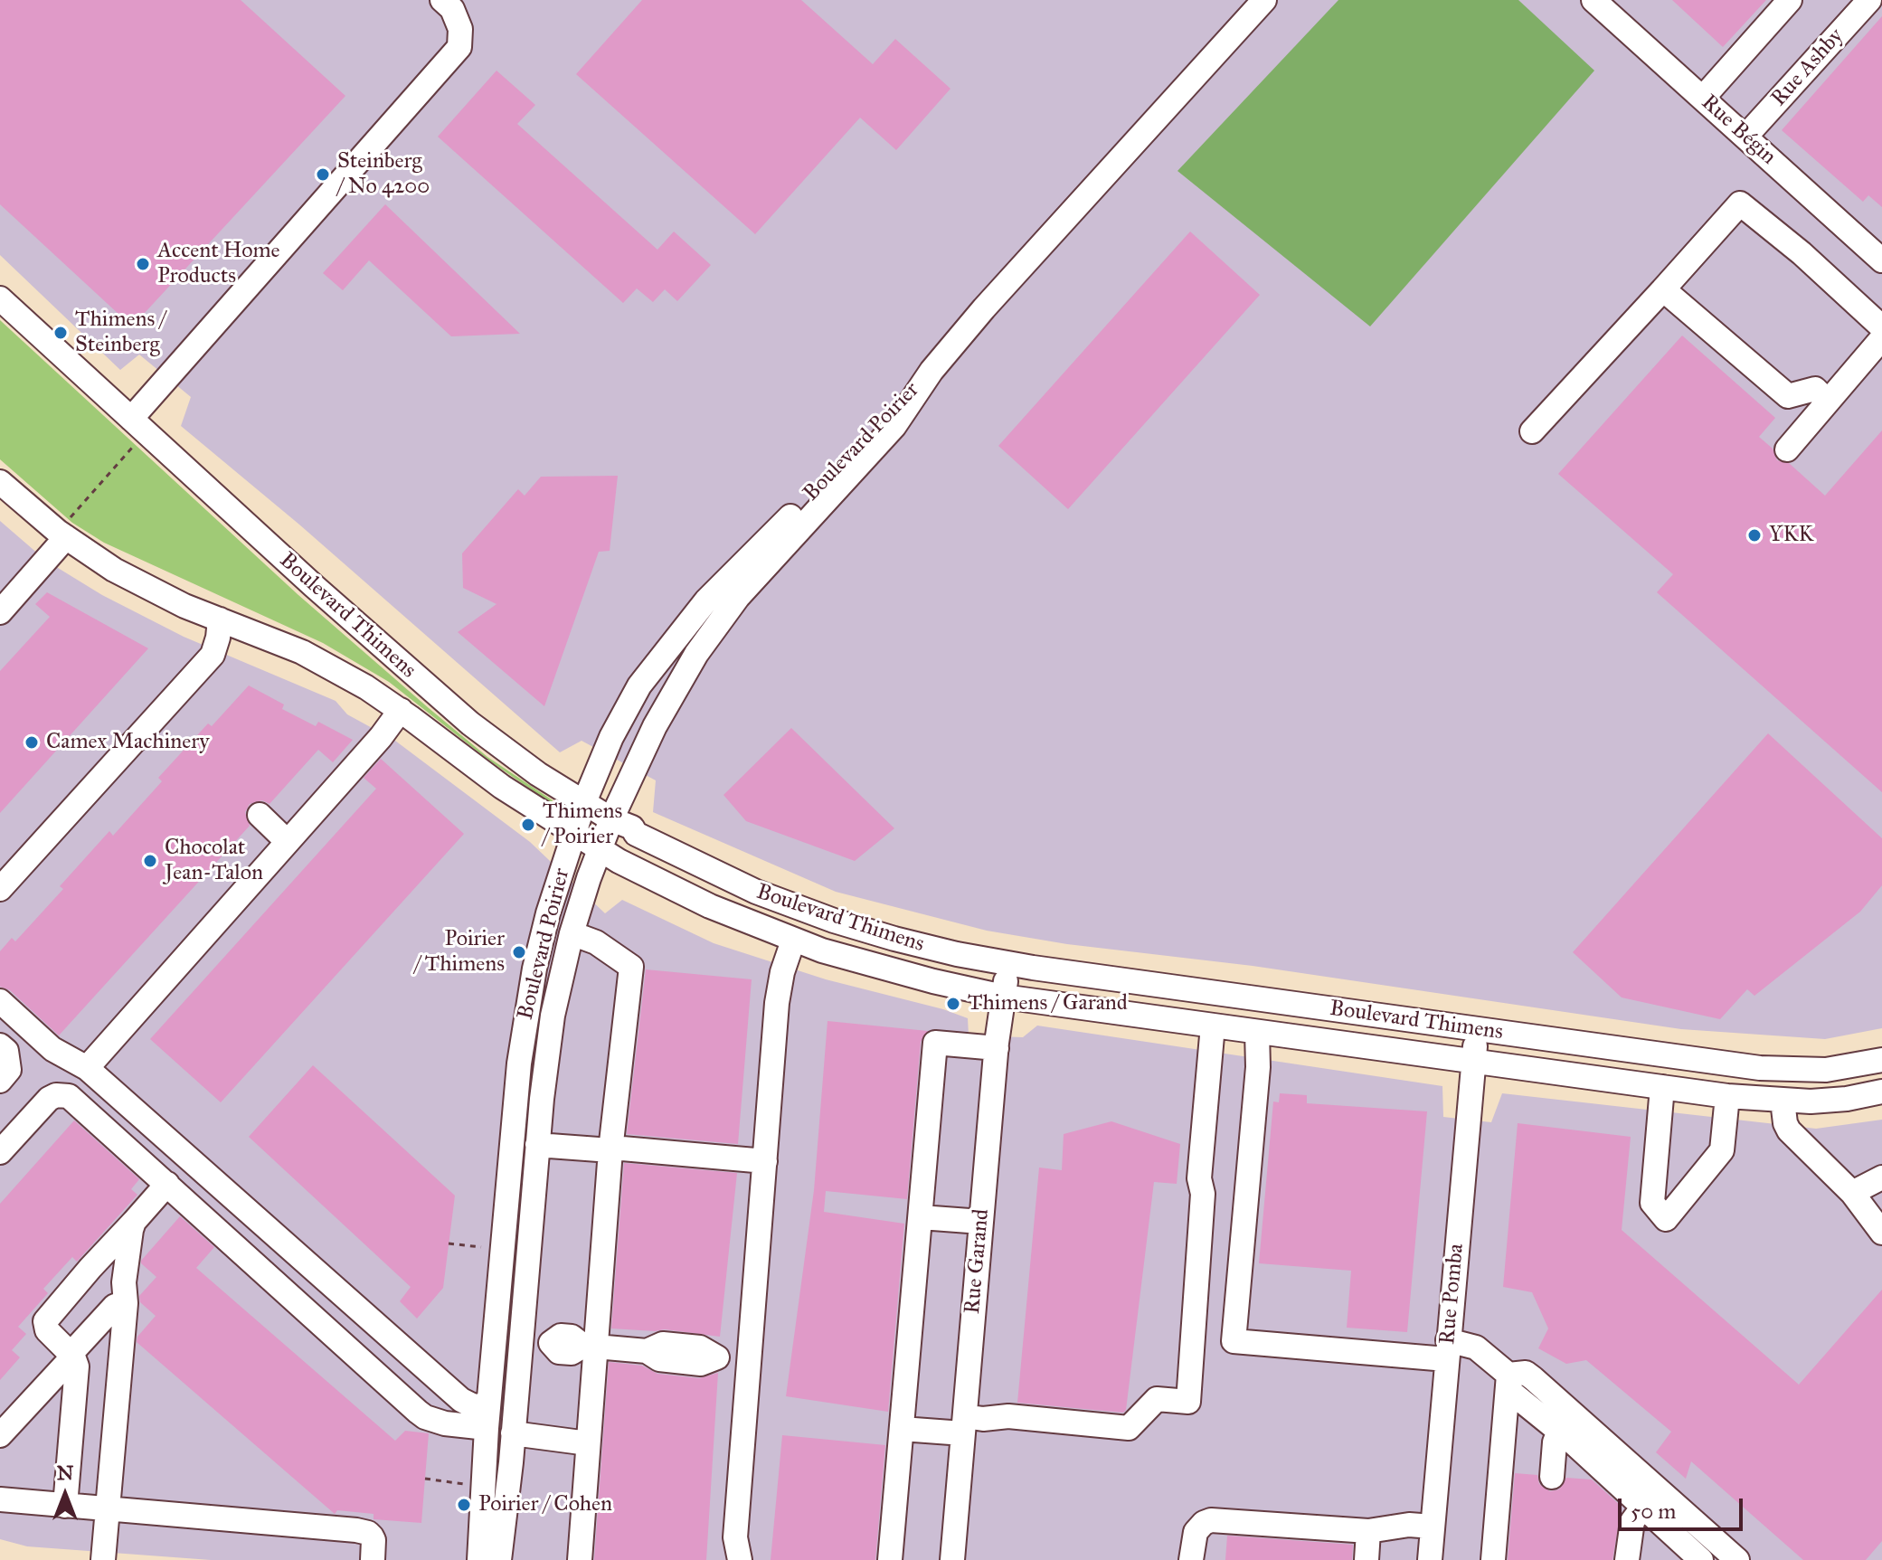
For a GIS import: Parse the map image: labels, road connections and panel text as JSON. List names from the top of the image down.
{
  "streets": {
    "street": [
      "Rue Ashby",
      "Rue Bégin",
      "Boulevard Poirier",
      "Boulevard Thimens",
      "Rue Garand",
      "Rue Pomba"
    ]
  },
  "crossings": [
    ["Rue Ashby", "Rue Bégin"],
    ["Boulevard Poirier", "Boulevard Thimens"],
    ["Boulevard Thimens", "Rue Garand"],
    ["Boulevard Thimens", "Rue Pomba"]
  ],
  "places": [
    "Steinberg / No 4200",
    "Accent Home Products",
    "Thimens / Steinberg",
    "YKK",
    "Camex Machinery",
    "Thimens / Poirier",
    "Chocolat Jean-Talon",
    "Poirier / Thimens",
    "Thimens / Garand",
    "Poirier / Cohen"
  ],
  "scale_bar": "50 m",
  "north": "top"
}
